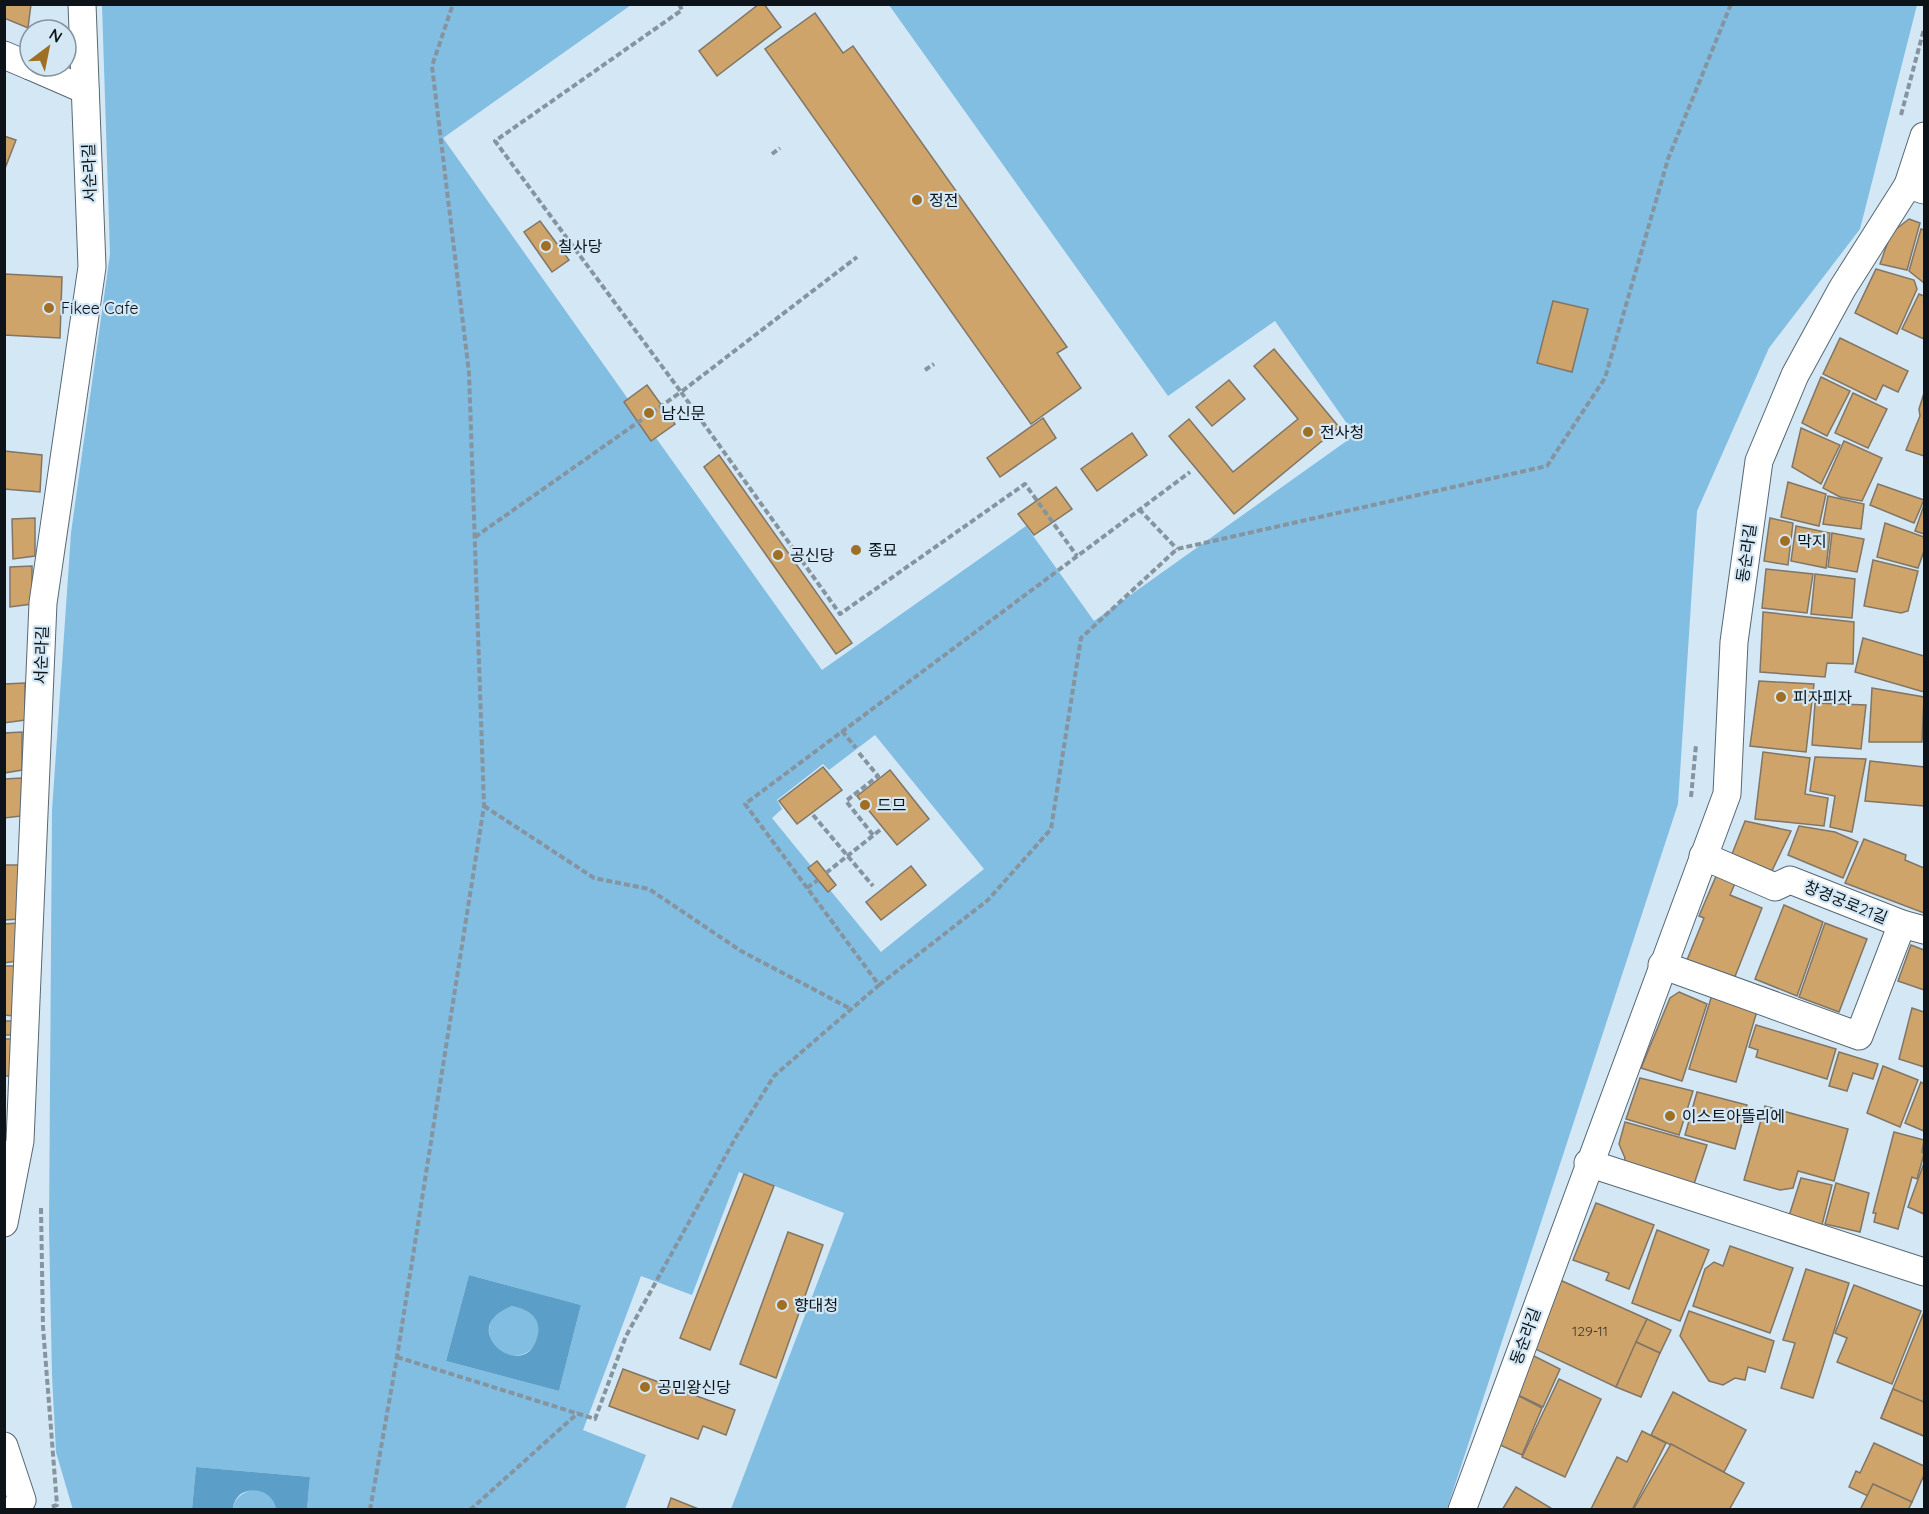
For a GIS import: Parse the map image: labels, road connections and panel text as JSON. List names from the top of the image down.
{
  "streets": {
    "street": ["서순라길", "동순라길", "창경궁로21길"]
  },
  "crossings": [
    ["동순라길", "창경궁로21길"]
  ],
  "places": [
    "정전",
    "칠사당",
    "Fikee Cafe",
    "남신문",
    "전사청",
    "막지",
    "종묘",
    "공신당",
    "피자피자",
    "드므",
    "이스트아뜰리에",
    "향대청",
    "공민왕신당"
  ],
  "house_numbers": ["129-11"],
  "north": "top right"
}
